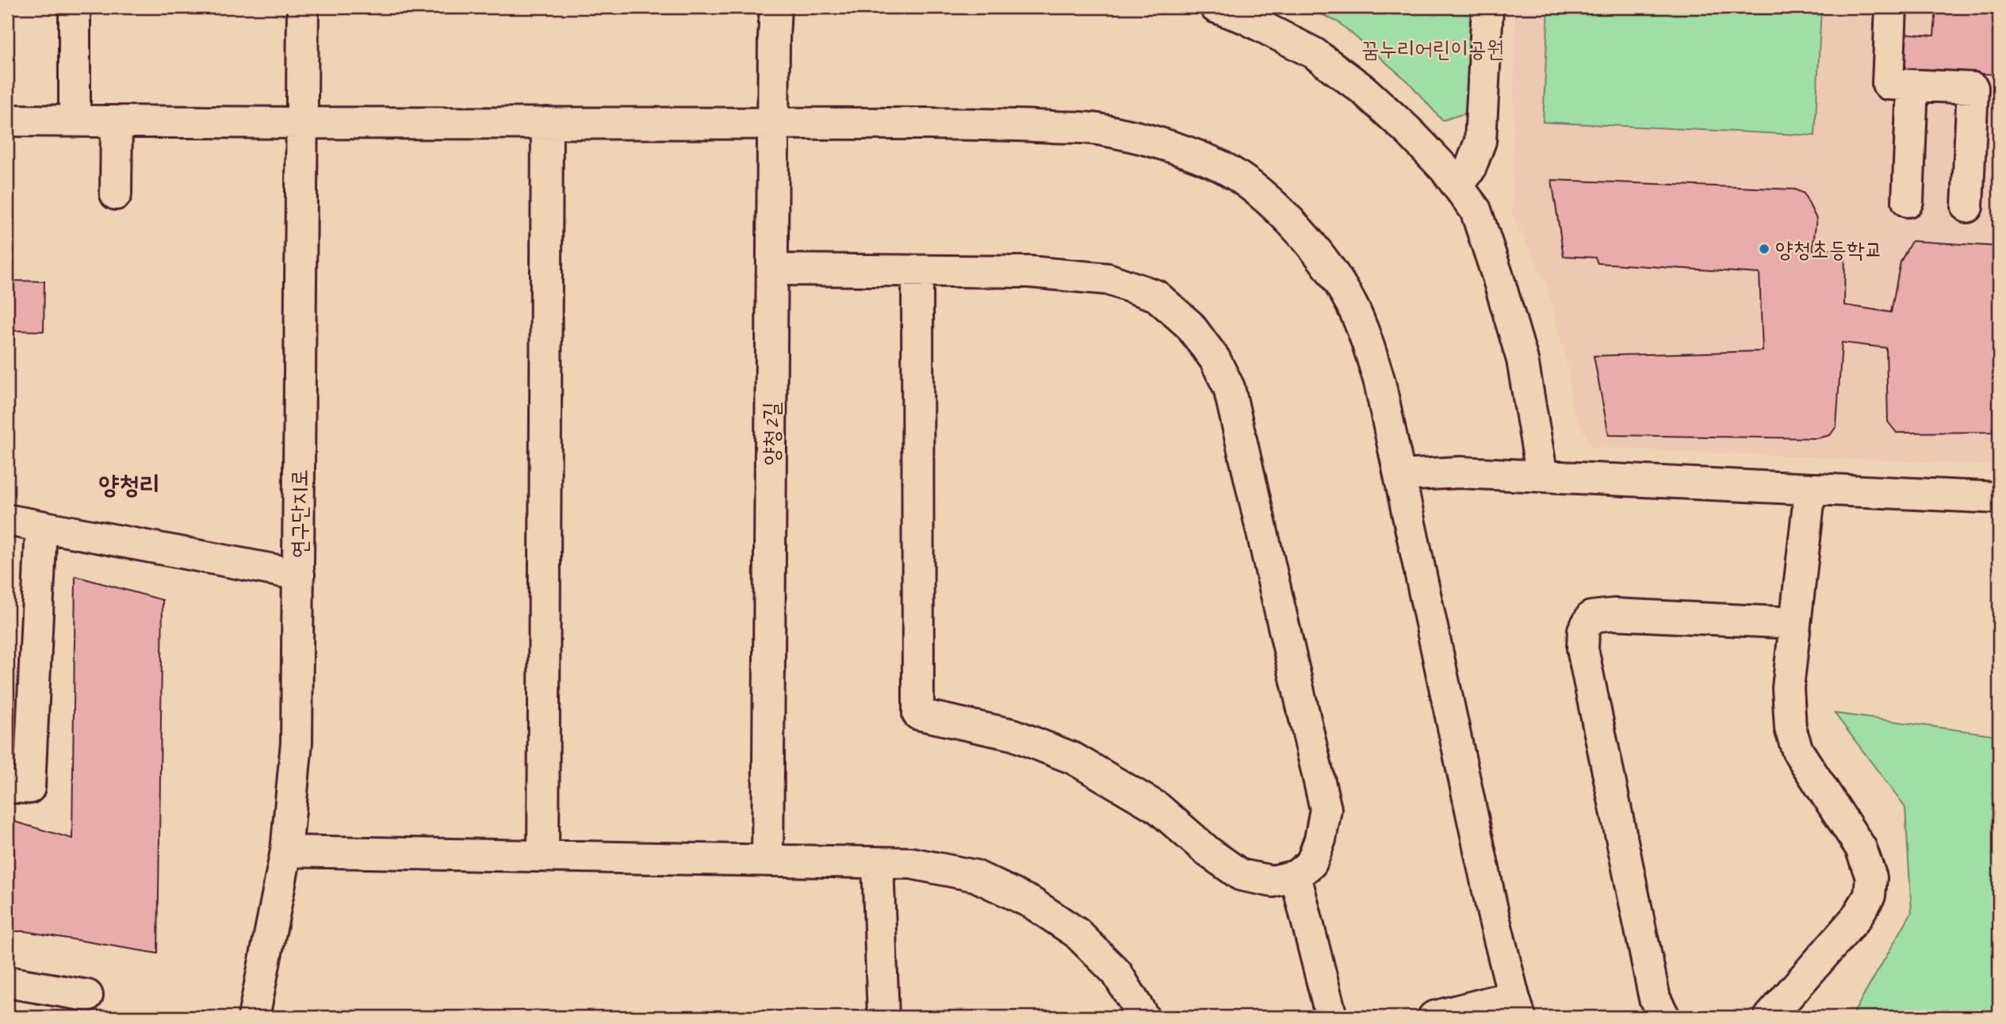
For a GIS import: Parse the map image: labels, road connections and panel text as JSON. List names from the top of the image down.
{
  "streets": {
    "street": ["양청2길", "연구단지로"]
  },
  "districts": ["양청리"],
  "parks": ["꿈누리어린이공원"],
  "places": ["양청초등학교"]
}
